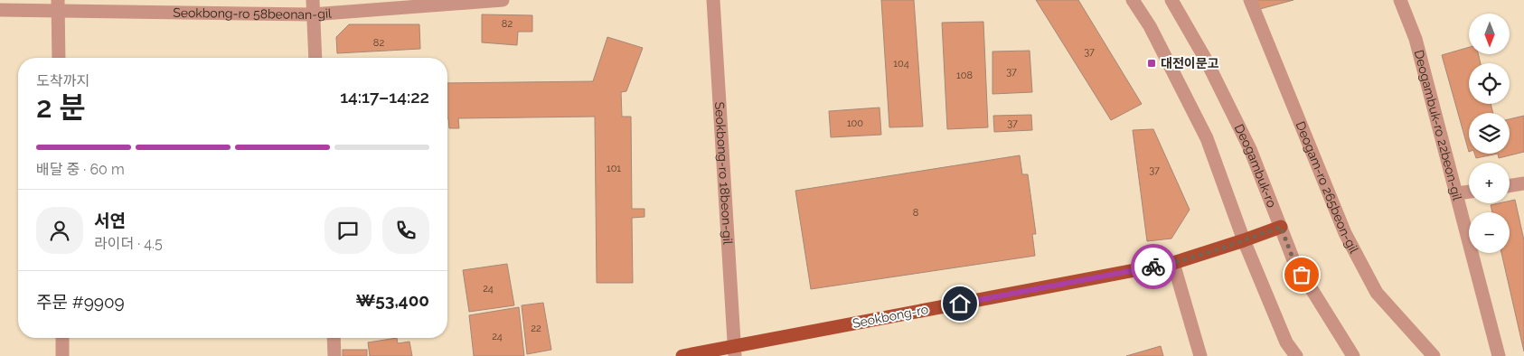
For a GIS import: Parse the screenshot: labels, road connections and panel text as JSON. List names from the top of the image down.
{
  "streets": {
    "main road": ["Seokbong-ro"],
    "street": [
      "Seokbong-ro 58beonan-gil",
      "Deogambuk-ro 22beon-gil",
      "Deogambuk-ro",
      "Seokbong-ro 18beon-gil",
      "Deogam-ro 265beon-gil"
    ]
  },
  "crossings": [
    ["Deogambuk-ro", "Seokbong-ro"],
    ["Seokbong-ro 18beon-gil", "Seokbong-ro"]
  ],
  "places": {
    "transit": ["대전이문고"]
  },
  "house_numbers": [
    "82",
    "82",
    "37",
    "104",
    "37",
    "108",
    "100",
    "37",
    "101",
    "37",
    "8",
    "24",
    "22",
    "24"
  ],
  "north": "bottom",
  "page": {
    "map_buttons": ["+", "−"],
    "heading": ["2 분", "도착까지", "14:17–14:22"],
    "panel": [
      "서연",
      "라이더 · 4.5",
      "주문 #9909",
      "₩53,400"
    ],
    "bar": "배달 중 · 60 m"
  }
}
